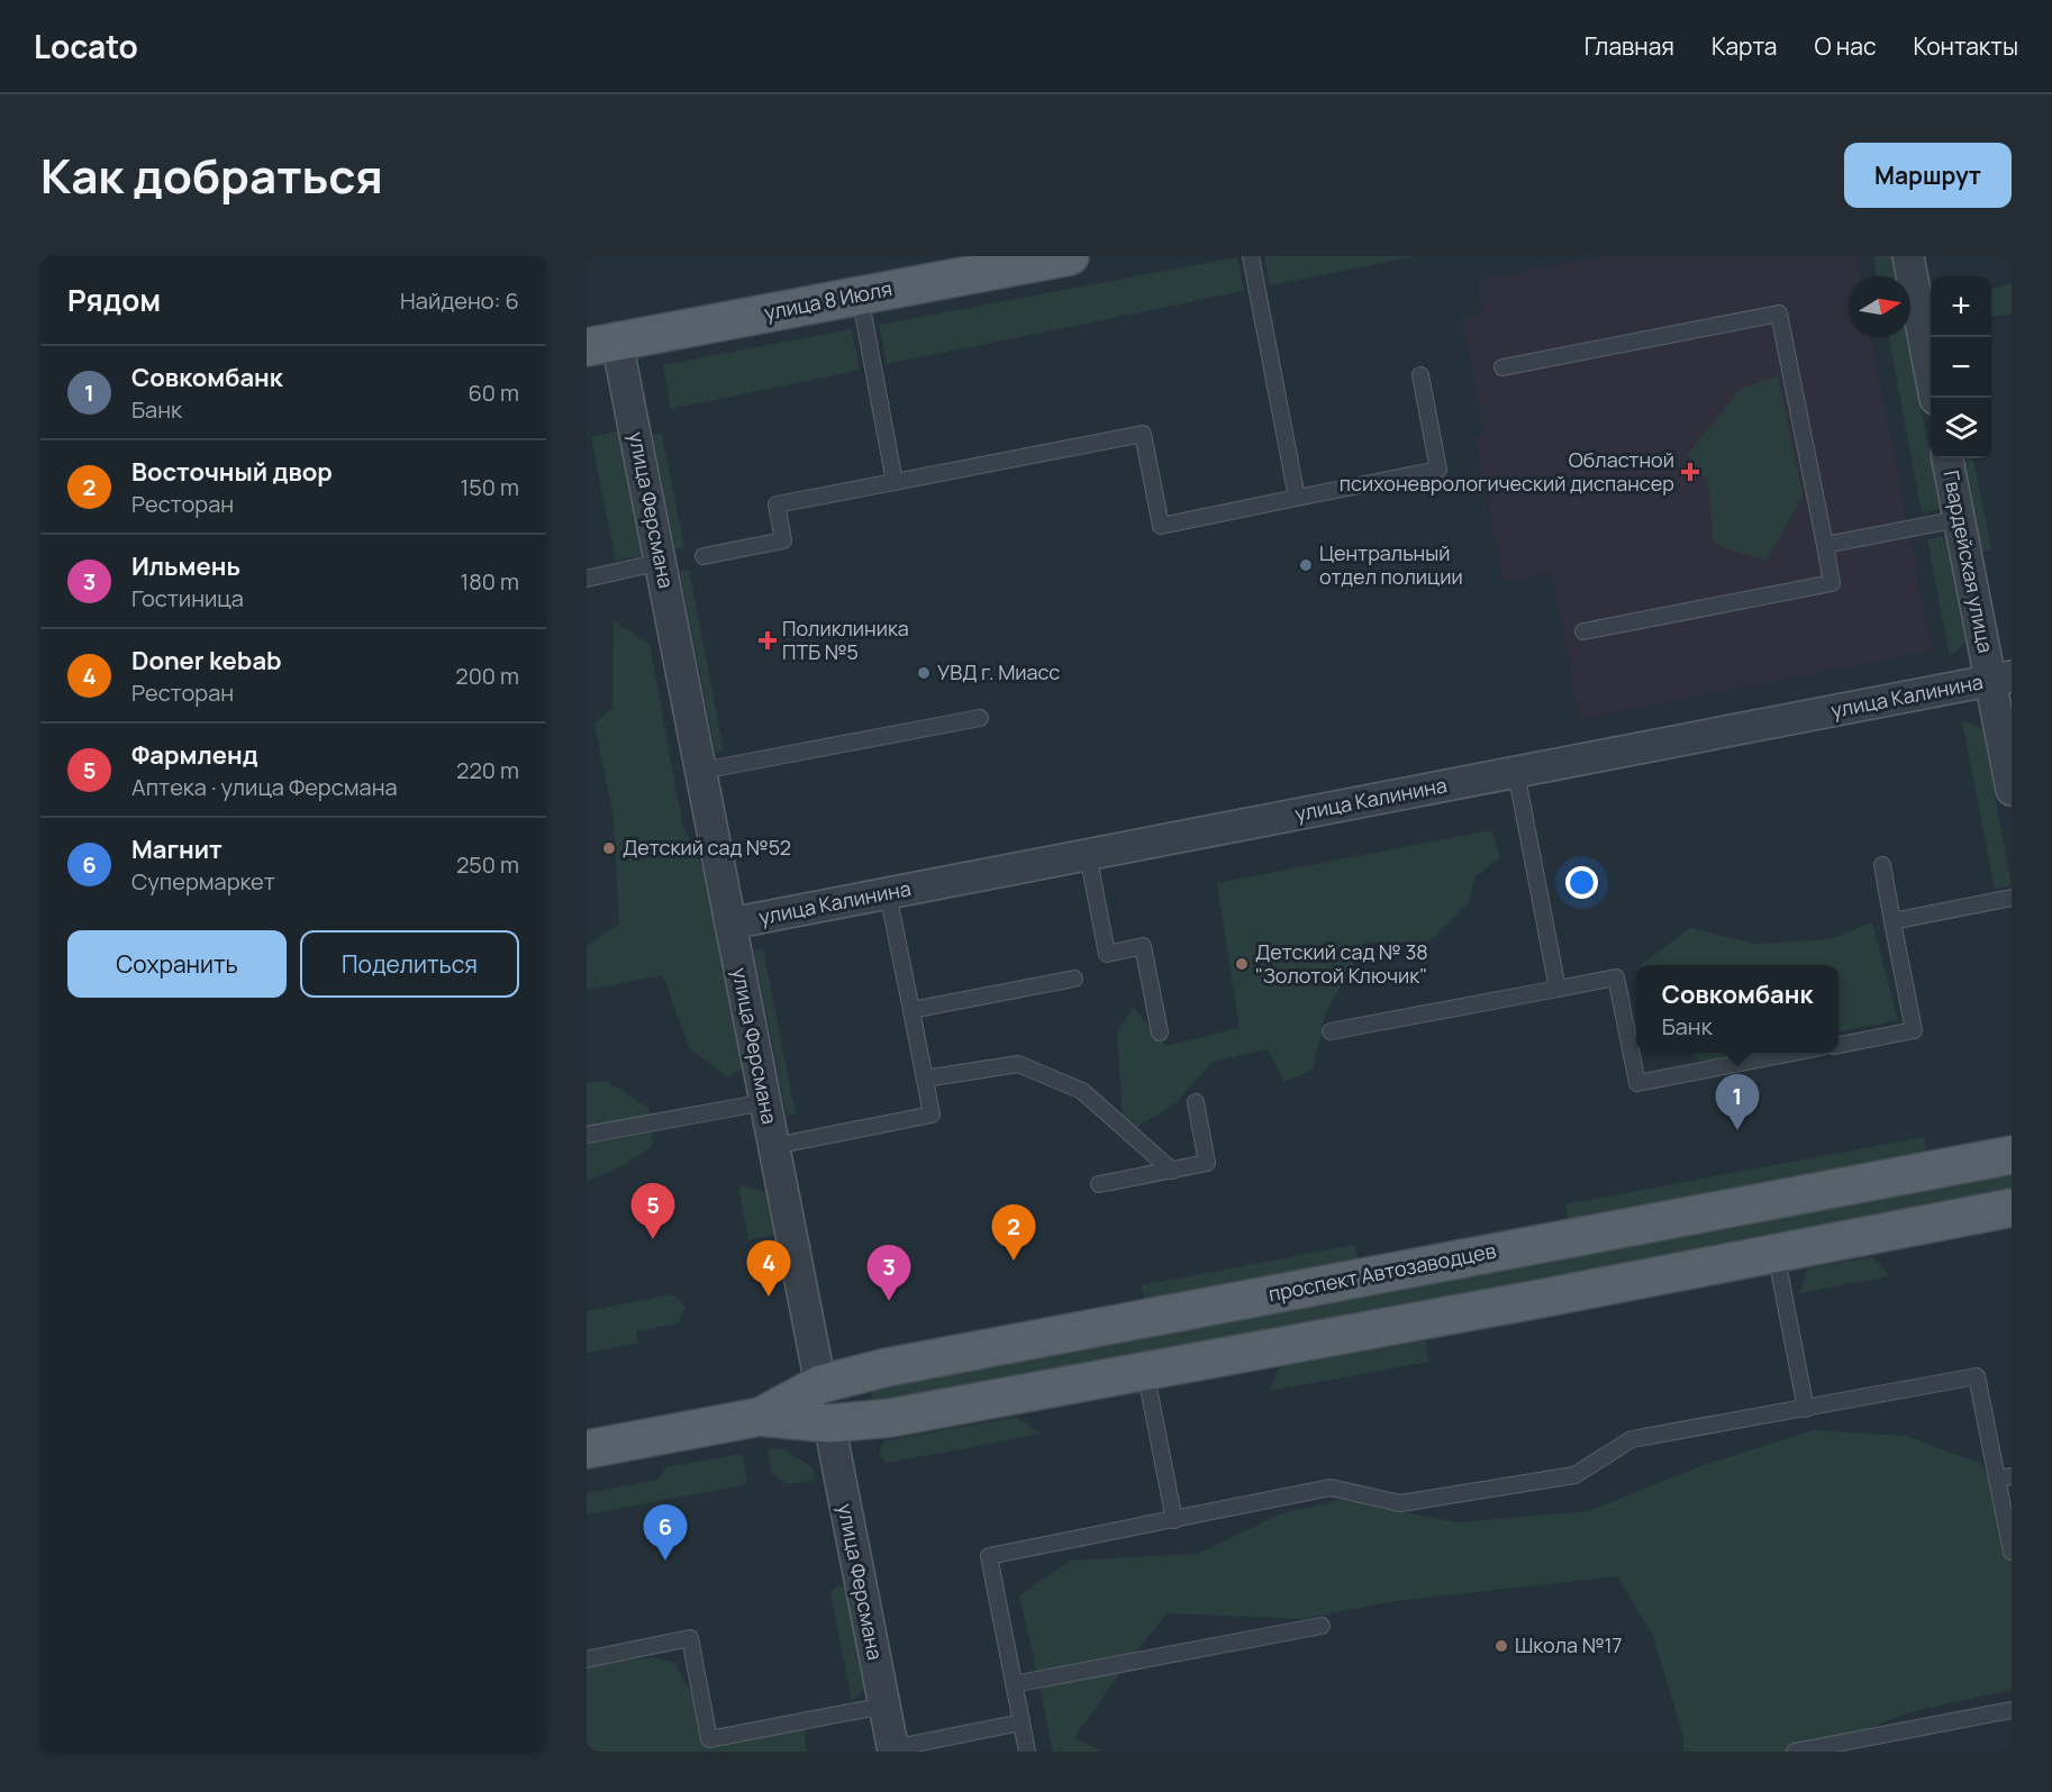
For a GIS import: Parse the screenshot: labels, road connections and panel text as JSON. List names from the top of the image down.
{
  "streets": {
    "main road": ["улица 8 Июля", "улица Ферсмана", "проспект Автозаводцев"],
    "street": ["Гвардейская улица", "улица Калинина"]
  },
  "crossings": [
    ["улица 8 Июля", "улица Ферсмана"],
    ["улица Ферсмана", "улица Калинина"],
    ["улица Ферсмана", "проспект Автозаводцев"],
    ["Гвардейская улица", "улица Калинина"]
  ],
  "places": {
    "health": ["Областной психоневрологический диспансер", "Поликлиника ПТБ №5"],
    "other": [
      "Центральный отдел полиции",
      "УВД г. Миасс",
      "Детский сад №52",
      "Детский сад № 38 \"Золотой Ключик\"",
      "Школа №17"
    ]
  },
  "north": "right",
  "page": {
    "header": "Locato",
    "nav": [
      "Главная",
      "Карта",
      "О нас",
      "Контакты"
    ],
    "title": "Как добраться",
    "buttons": [
      "Маршрут",
      ["Сохранить", "Поделиться"]
    ],
    "heading": ["Рядом", "Найдено: 6"],
    "map_buttons": ["+", "−"],
    "list": [
      {
        "mark": "1",
        "name": "Совкомбанк",
        "note": "Банк",
        "value": "60 m"
      },
      {
        "mark": "2",
        "name": "Восточный двор",
        "note": "Ресторан",
        "value": "150 m"
      },
      {
        "mark": "3",
        "name": "Ильмень",
        "note": "Гостиница",
        "value": "180 m"
      },
      {
        "mark": "4",
        "name": "Doner kebab",
        "note": "Ресторан",
        "value": "200 m"
      },
      {
        "mark": "5",
        "name": "Фармленд",
        "note": "Аптека · улица Ферсмана",
        "value": "220 m"
      },
      {
        "mark": "6",
        "name": "Магнит",
        "note": "Супермаркет",
        "value": "250 m"
      }
    ],
    "popup": ["Совкомбанк", "Банк"],
    "pins": [
      "1",
      "5",
      "2",
      "4",
      "3",
      "6"
    ]
  }
}
